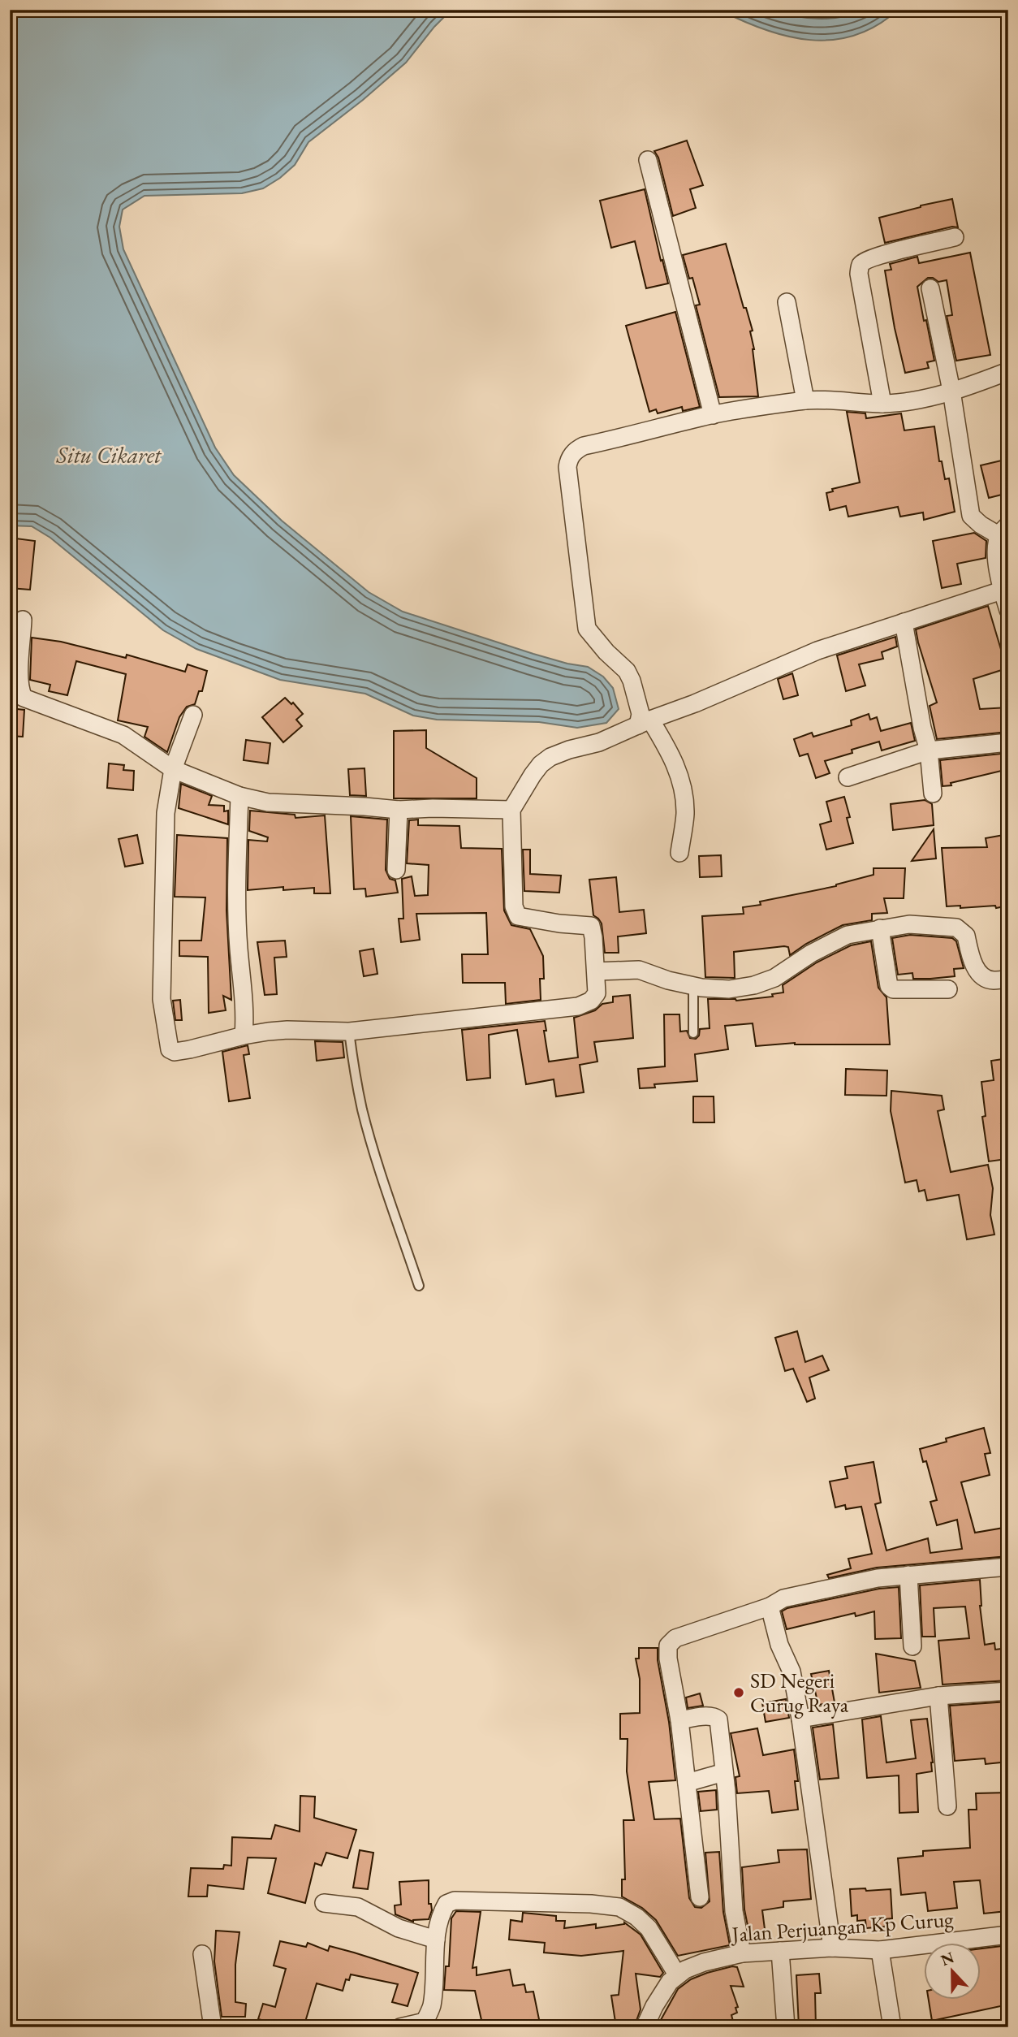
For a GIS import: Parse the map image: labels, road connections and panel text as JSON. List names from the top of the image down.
{
  "streets": {
    "street": ["Jalan Perjuangan Kp Curug"]
  },
  "water": ["Situ Cikaret"],
  "places": ["SD Negeri Curug Raya"],
  "north": "top"
}
